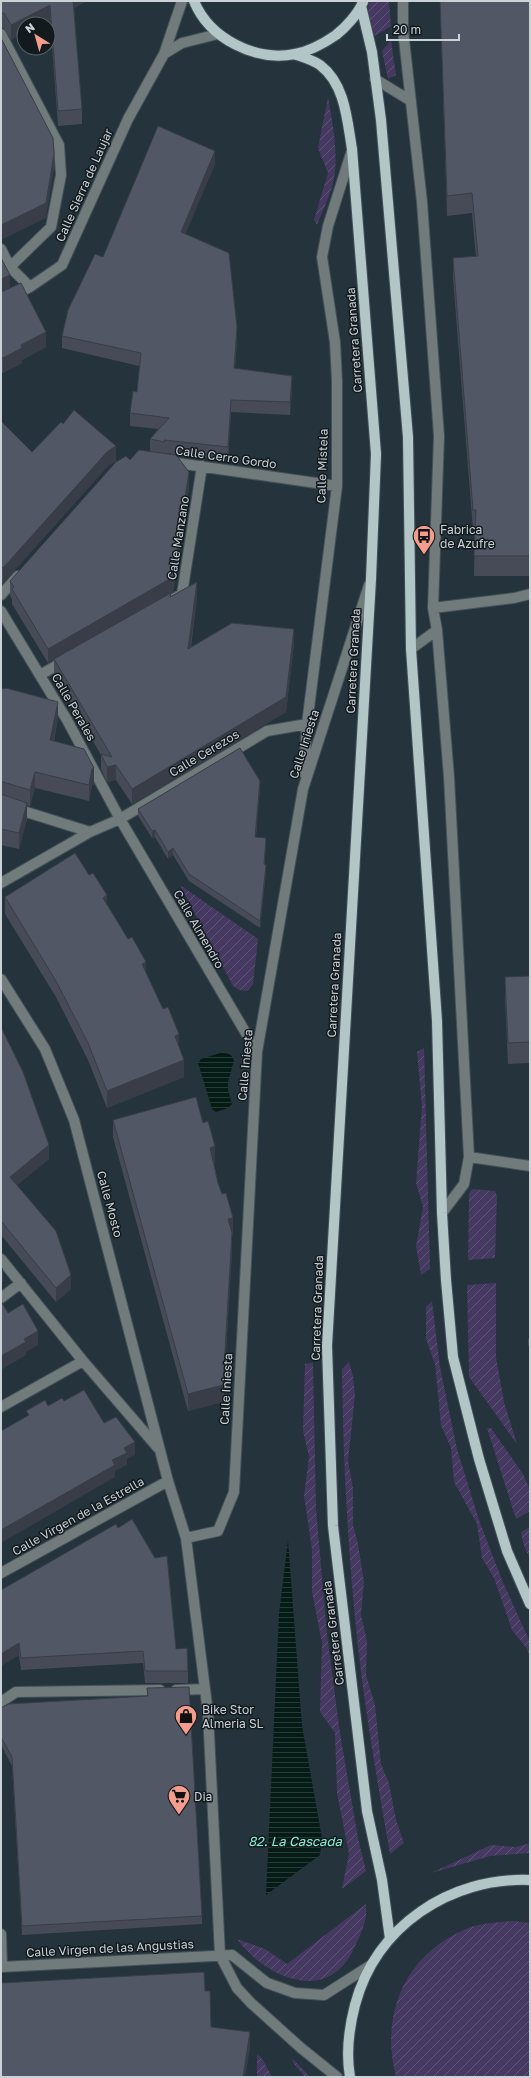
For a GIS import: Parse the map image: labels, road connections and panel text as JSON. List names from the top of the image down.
{
  "streets": {
    "main road": ["Carretera Granada"],
    "street": [
      "Calle Sierra de Laujar",
      "Calle Cerro Gordo",
      "Calle Mistela",
      "Calle Manzano",
      "Calle Perales",
      "Calle Iniesta",
      "Calle Cerezos",
      "Calle Almendro",
      "Calle Mosto",
      "Calle Virgen de la Estrella",
      "Calle Virgen de las Angustias"
    ]
  },
  "crossings": [
    ["Calle Sierra de Laujar", "Carretera Granada"],
    ["Carretera Granada", "Calle Mistela"],
    ["Carretera Granada", "Calle Iniesta"],
    ["Calle Cerro Gordo", "Calle Mistela"],
    ["Calle Cerro Gordo", "Calle Manzano"],
    ["Calle Mistela", "Calle Iniesta"],
    ["Calle Mistela", "Calle Cerezos"],
    ["Calle Perales", "Calle Cerezos"],
    ["Calle Perales", "Calle Almendro"],
    ["Calle Iniesta", "Calle Almendro"],
    ["Calle Iniesta", "Calle Mosto"],
    ["Calle Cerezos", "Calle Almendro"],
    ["Calle Mosto", "Calle Virgen de la Estrella"],
    ["Calle Mosto", "Calle Virgen de las Angustias"]
  ],
  "water": ["82. La Cascada"],
  "places": {
    "bus stop": ["Fabrica de Azufre"],
    "shop": ["Bike Stor Almeria SL"],
    "supermarket": ["Dia"]
  },
  "scale_bar": "20 m",
  "north": "top left"
}
